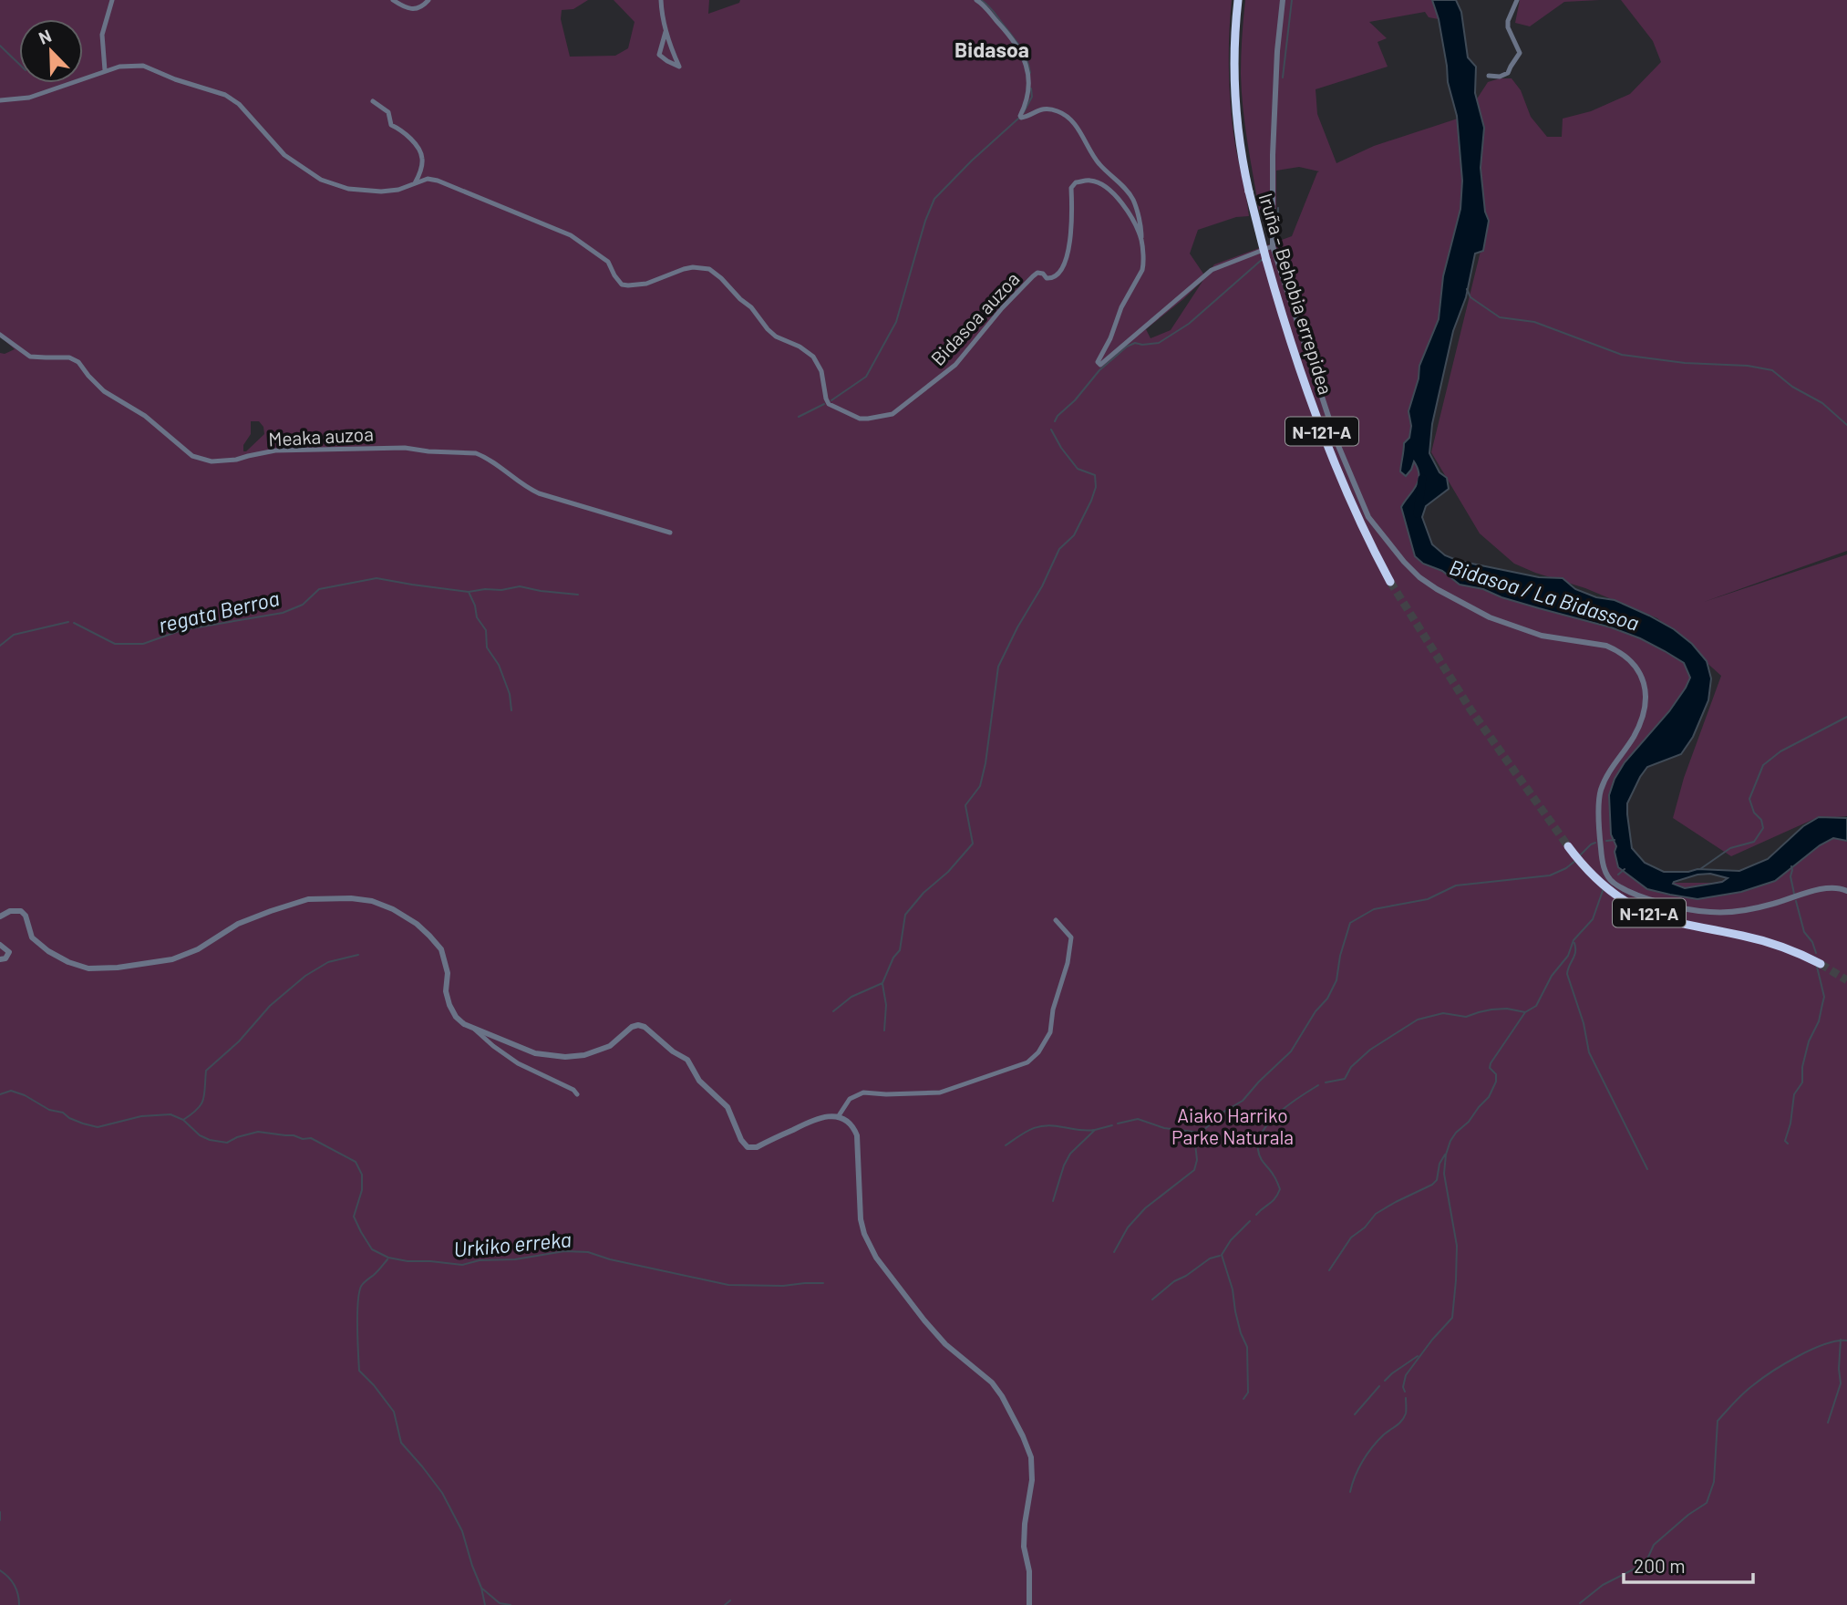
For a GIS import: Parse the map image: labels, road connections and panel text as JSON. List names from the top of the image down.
{
  "streets": {
    "highway": ["Iruña - Behobia errepidea", "N-121-A"],
    "street": ["Bidasoa auzoa", "Meaka auzoa"]
  },
  "districts": ["Bidasoa"],
  "water": ["Bidasoa / La Bidassoa", "regata Berroa", "Urkiko erreka"],
  "parks": ["Aiako Harriko Parke Naturala"],
  "scale_bar": "200 m",
  "north": "top left"
}
